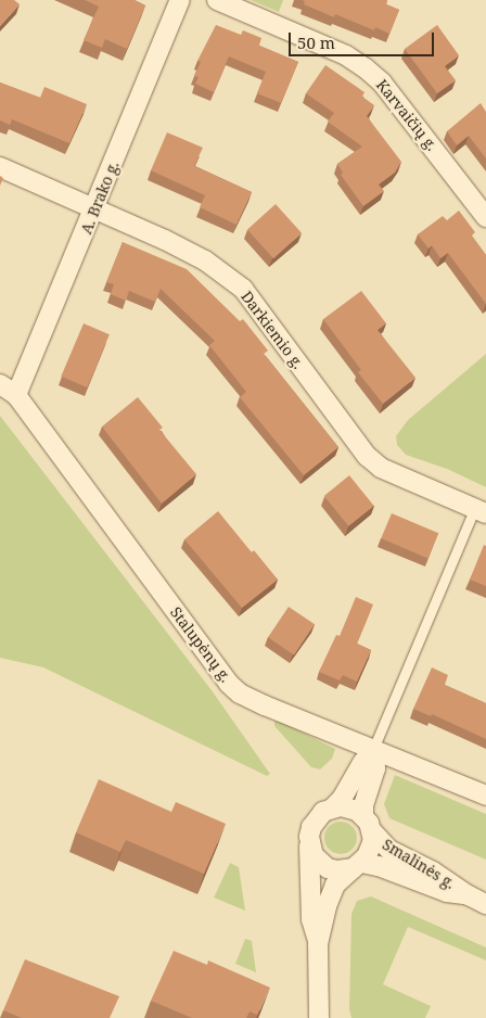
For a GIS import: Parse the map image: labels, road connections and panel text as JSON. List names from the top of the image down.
{
  "streets": {
    "street": [
      "Karvaičių g.",
      "A. Brako g.",
      "Darkiemio g.",
      "Stalupėnų g.",
      "Smalinės g."
    ]
  },
  "crossings": [
    ["A. Brako g.", "Darkiemio g."],
    ["A. Brako g.", "Stalupėnų g."]
  ],
  "scale_bar": "50 m"
}
